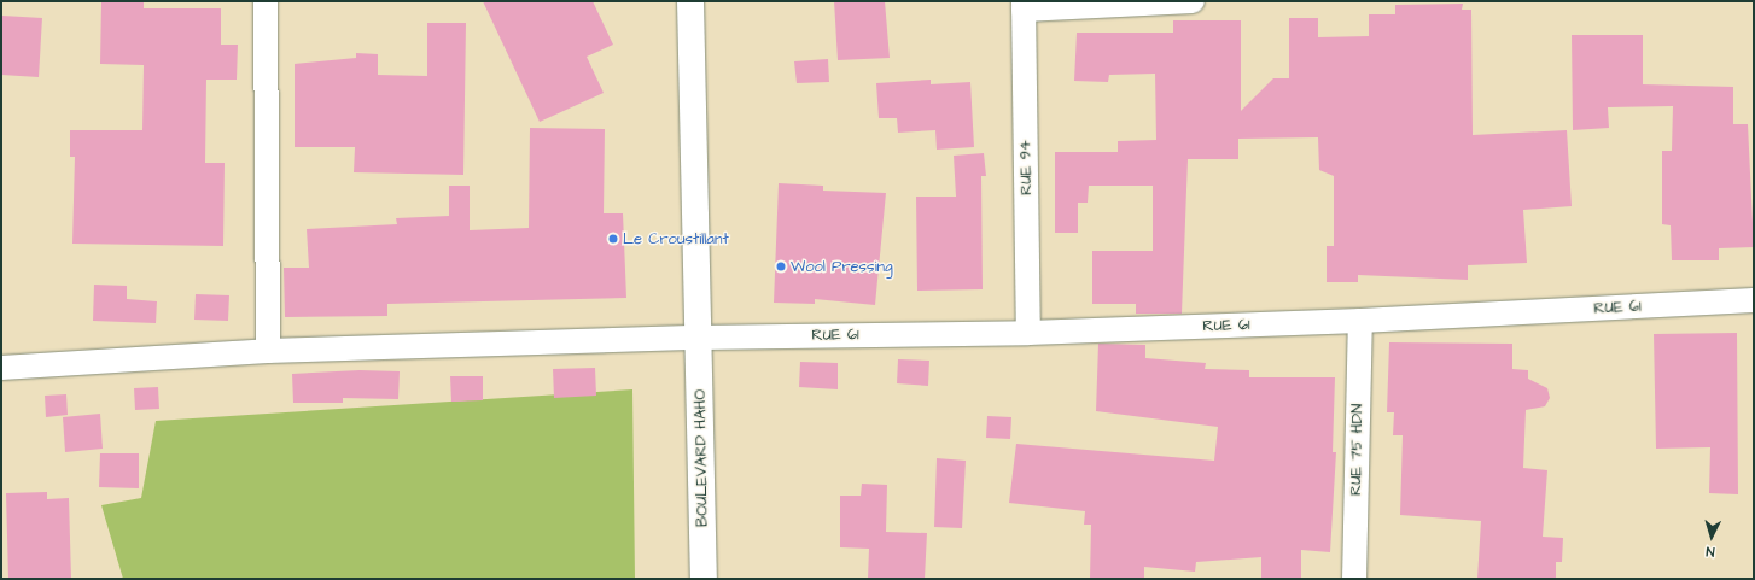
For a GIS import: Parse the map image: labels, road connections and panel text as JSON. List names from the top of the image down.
{
  "streets": {
    "main road": ["BOULEVARD HAHO"],
    "street": ["RUE 94", "RUE 61", "RUE 75 HDN"]
  },
  "crossings": [
    ["RUE 94", "RUE 61"],
    ["RUE 61", "RUE 75 HDN"],
    ["RUE 61", "BOULEVARD HAHO"]
  ],
  "places": ["Le Croustillant", "Wool Pressing"],
  "north": "bottom"
}
